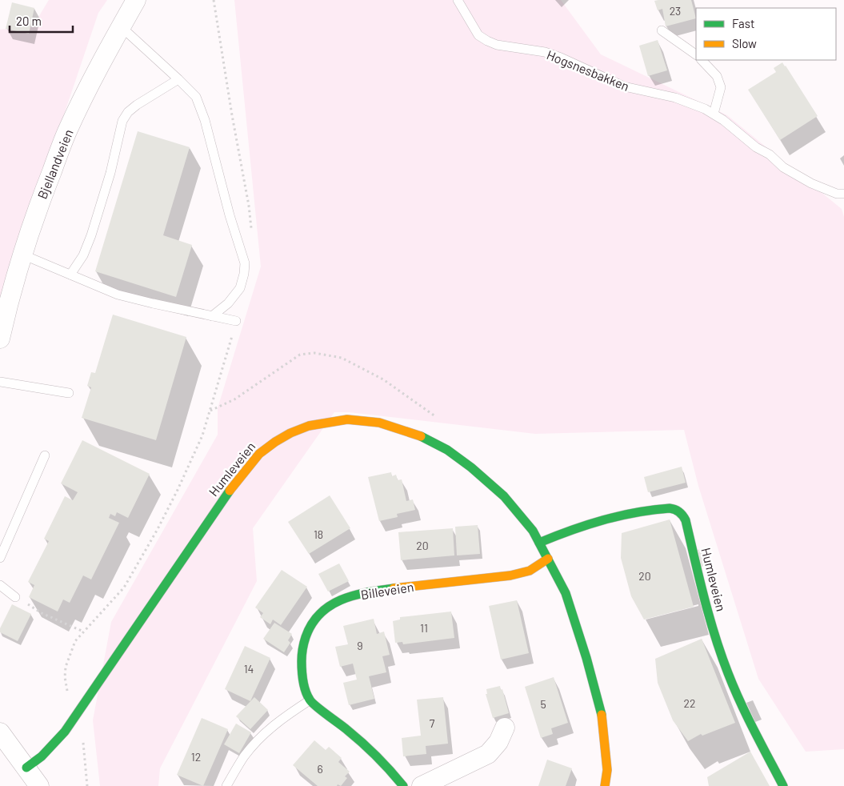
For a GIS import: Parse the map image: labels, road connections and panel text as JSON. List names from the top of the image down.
{
  "streets": {
    "street": ["Bjellandveien", "Humleveien", "Billeveien"],
    "lane": ["Hogsnesbakken"]
  },
  "crossings": [
    ["Humleveien", "Billeveien"]
  ],
  "house_numbers": [
    "23",
    "18",
    "20",
    "20",
    "11",
    "9",
    "14",
    "22",
    "5",
    "7",
    "12",
    "6"
  ],
  "legend": ["Fast", "Slow"],
  "scale_bar": "20 m"
}
